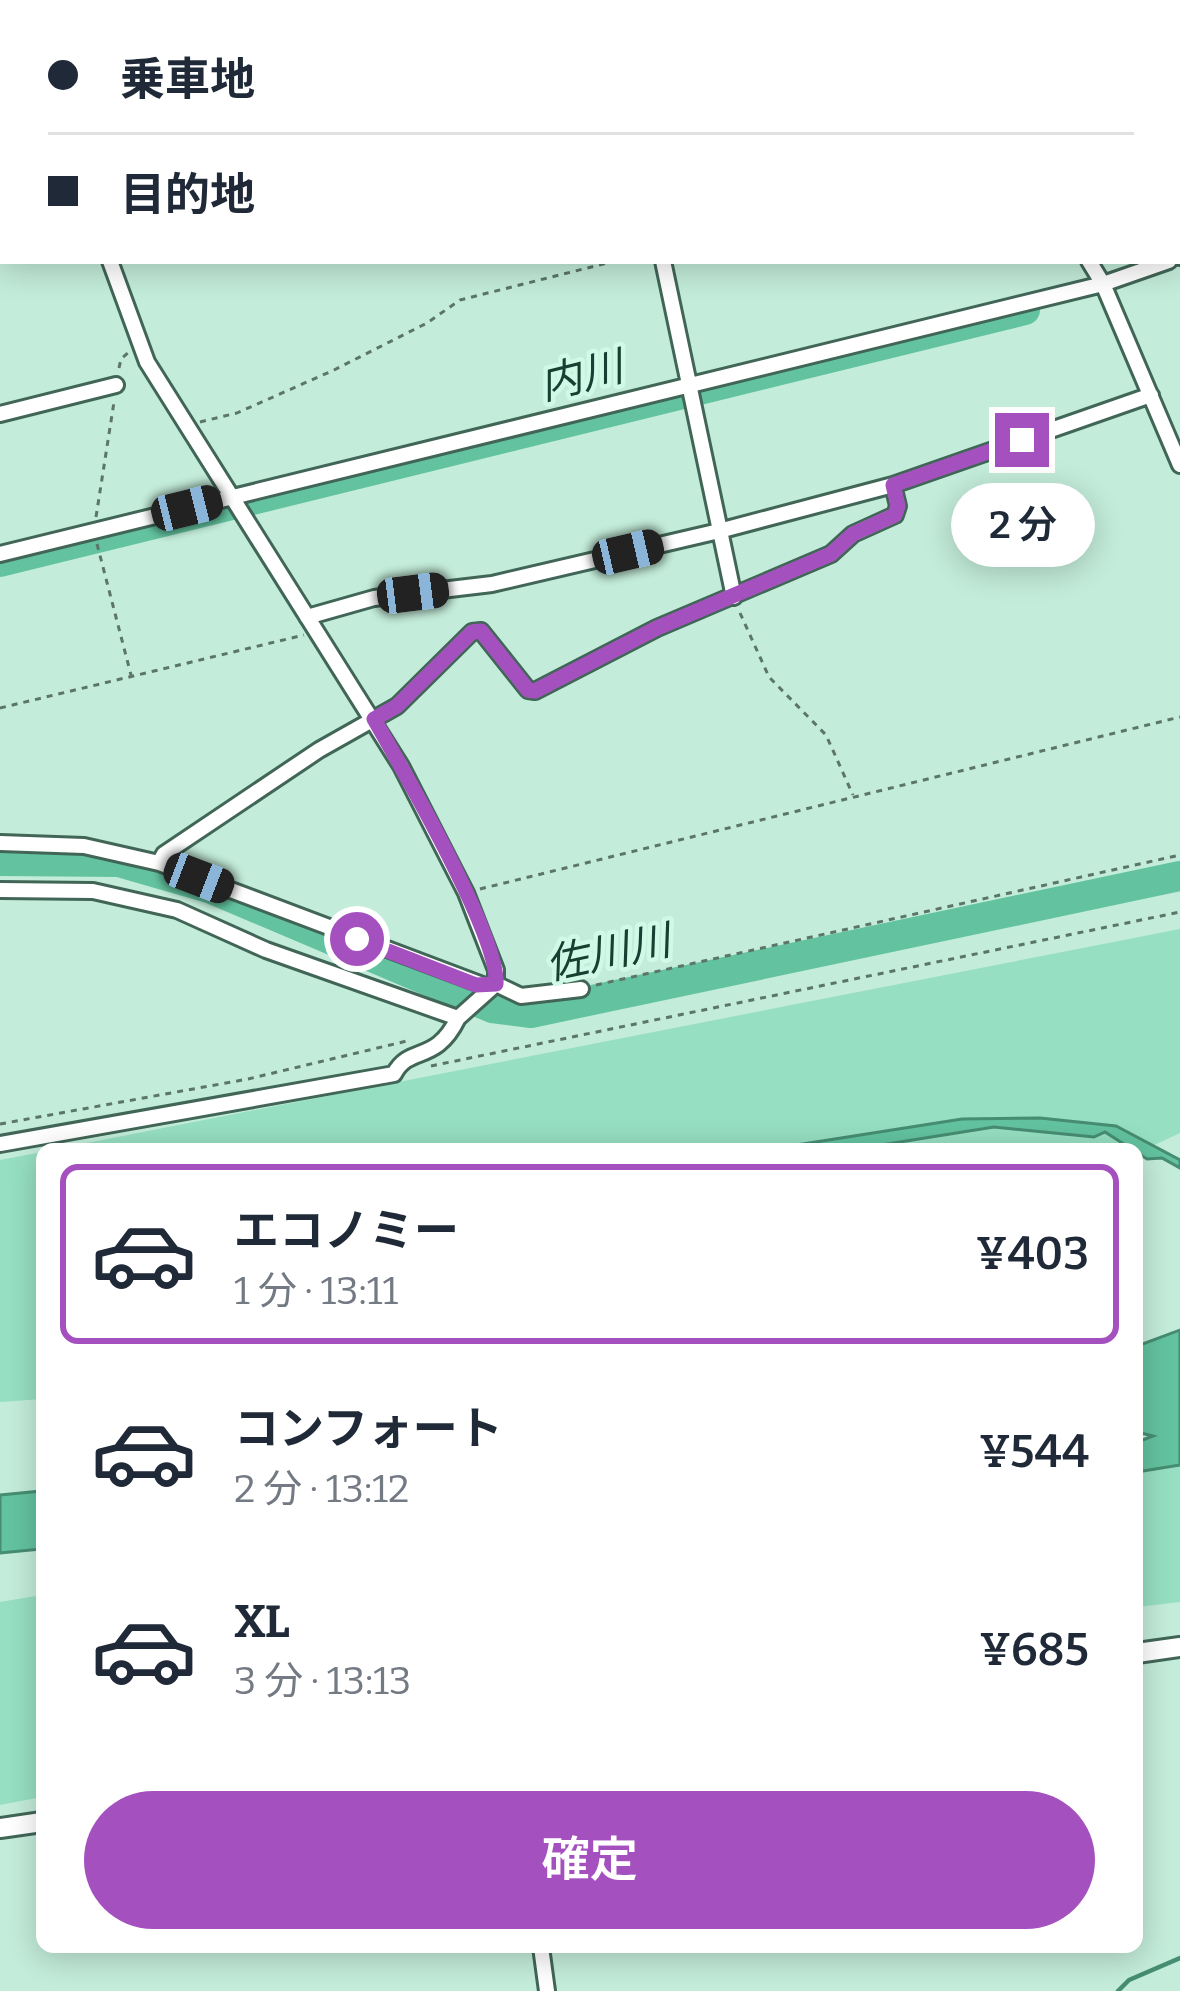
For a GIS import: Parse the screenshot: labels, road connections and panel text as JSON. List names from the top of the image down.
{
  "water": ["内川", "佐川川"],
  "page": {
    "banner": ["乗車地", "目的地"],
    "bubble": "2 分",
    "list": [
      {
        "name": "エコノミー",
        "note": "1 分 · 13:11",
        "value": "¥403"
      },
      {
        "name": "コンフォート",
        "note": "2 分 · 13:12",
        "value": "¥544"
      },
      {
        "name": "XL",
        "note": "3 分 · 13:13",
        "value": "¥685"
      }
    ],
    "buttons": "確定"
  }
}
